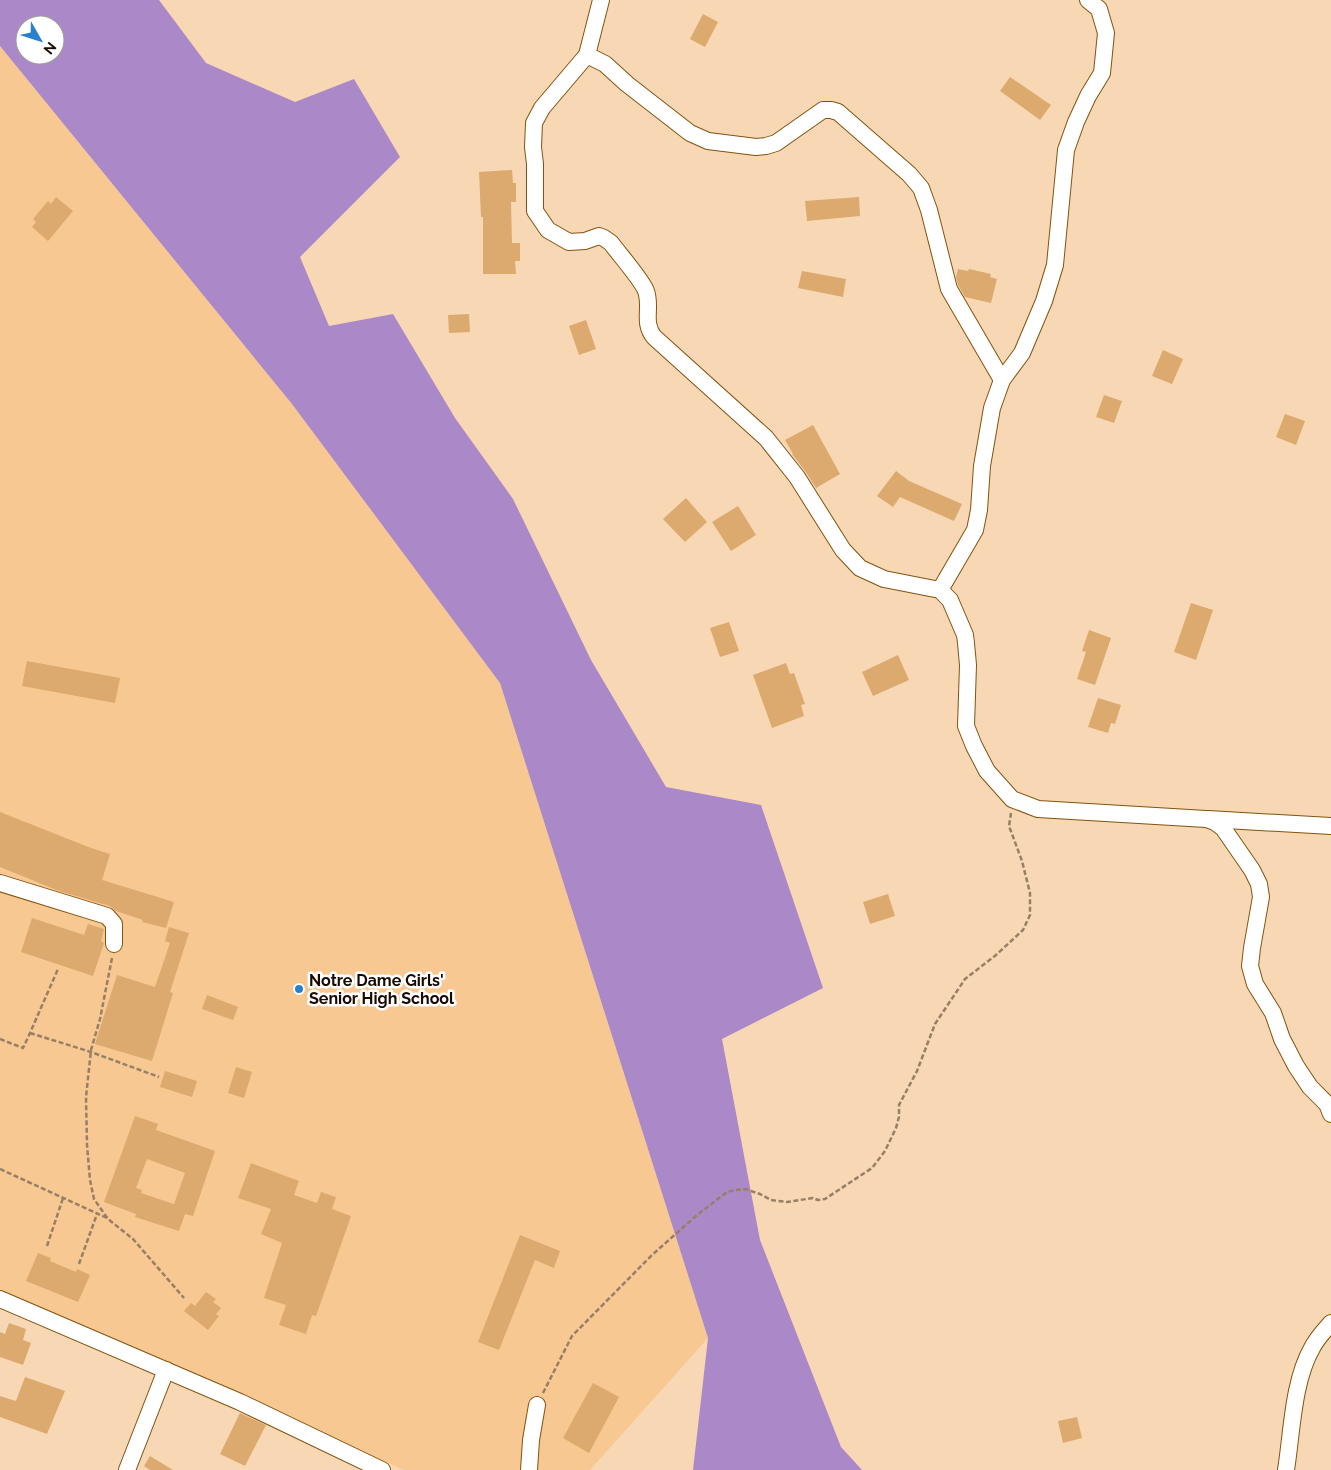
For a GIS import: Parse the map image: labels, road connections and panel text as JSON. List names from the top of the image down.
{
  "places": ["Notre Dame Girls' Senior High School"],
  "north": "bottom right"
}
